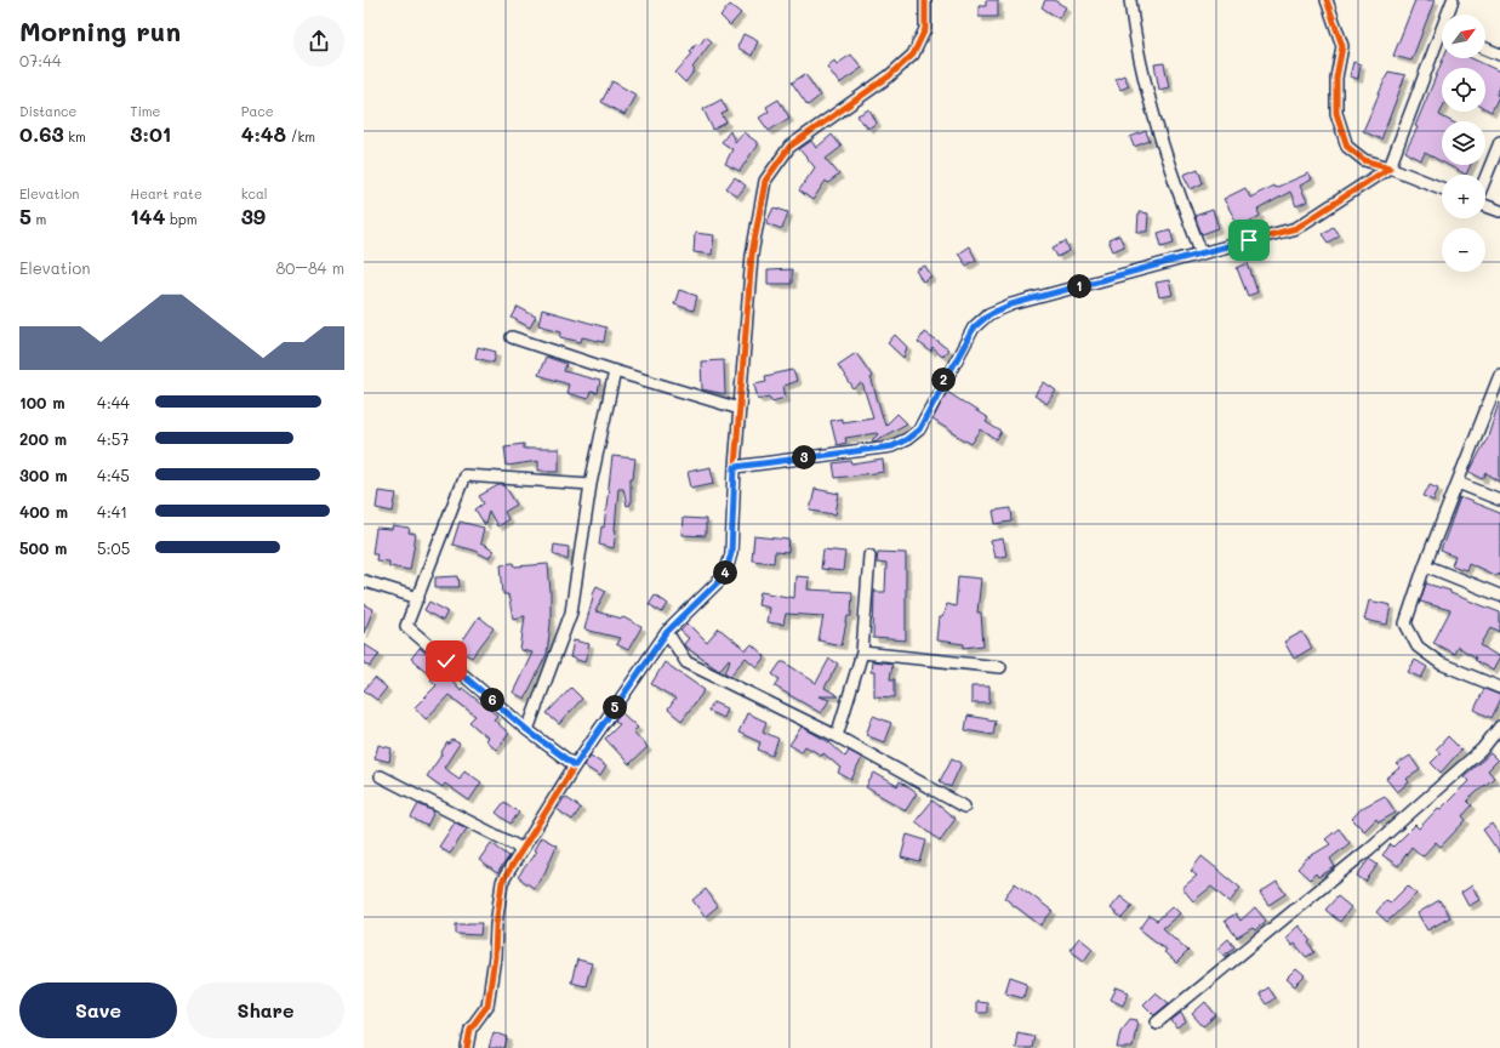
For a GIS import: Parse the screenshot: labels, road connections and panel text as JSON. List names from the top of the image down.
{
  "north": "top right",
  "page": {
    "heading": ["Morning run", "07:44"],
    "map_buttons": ["+", "−"],
    "stats": [
      ["Distance", "0.63 km"],
      ["Time", "3:01"],
      ["Pace", "4:48 /km"],
      ["Elevation", "5 m"],
      ["Heart rate", "144 bpm"],
      ["kcal", "39"]
    ],
    "chart": ["Elevation", "80–84 m"],
    "pins": [
      "1",
      "2",
      "3",
      "4",
      "6",
      "5"
    ],
    "list": [
      {
        "name": "100 m",
        "note": "4:44"
      },
      {
        "name": "200 m",
        "note": "4:57"
      },
      {
        "name": "300 m",
        "note": "4:45"
      },
      {
        "name": "400 m",
        "note": "4:41"
      },
      {
        "name": "500 m",
        "note": "5:05"
      }
    ],
    "buttons": ["Save", "Share"]
  }
}
